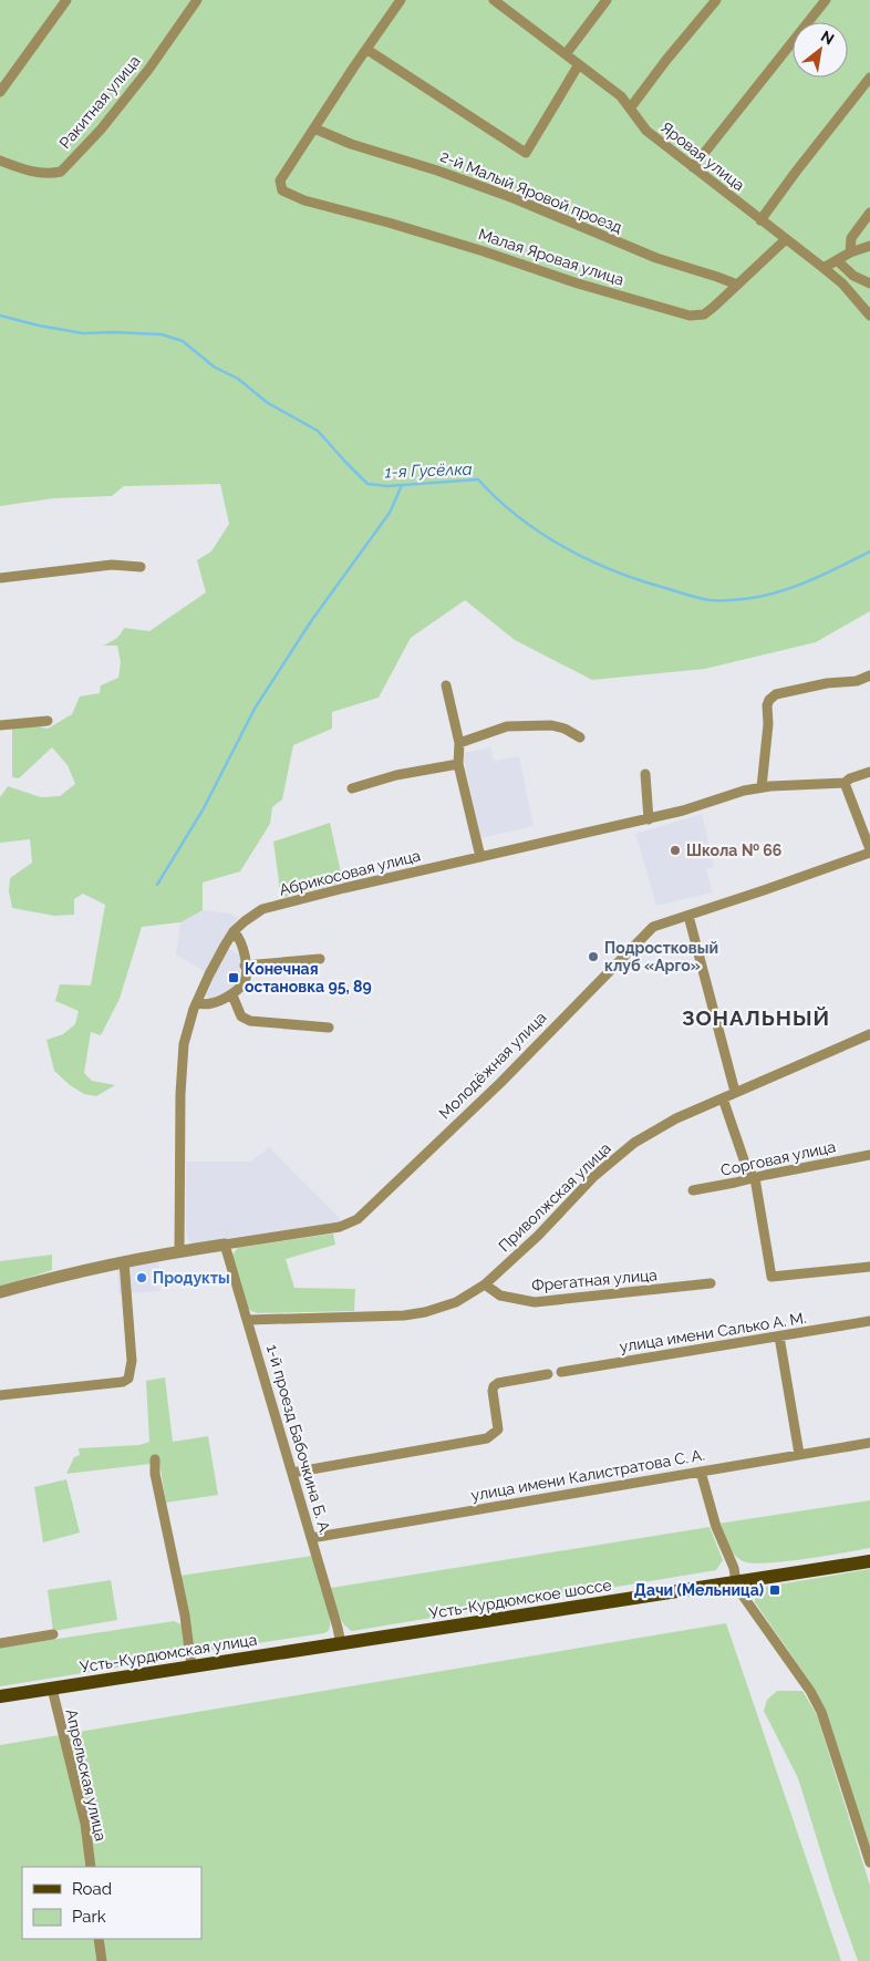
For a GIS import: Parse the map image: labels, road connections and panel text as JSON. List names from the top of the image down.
{
  "streets": {
    "main road": ["Усть-Курдюмское шоссе", "Усть-Курдюмская улица"],
    "street": [
      "Ракитная улица",
      "Яровая улица",
      "2-й Малый Яровой проезд",
      "Малая Яровая улица",
      "Абрикосовая улица",
      "Молодёжная улица",
      "Сорговая улица",
      "Приволжская улица",
      "Фрегатная улица",
      "улица имени Салько А. М.",
      "1-й проезд Бабочкина Б. А.",
      "улица имени Калистратова С. А.",
      "Апрельская улица"
    ]
  },
  "crossings": [
    ["Яровая улица", "Малая Яровая улица"],
    ["2-й Малый Яровой проезд", "Малая Яровая улица"],
    ["Абрикосовая улица", "Молодёжная улица"],
    ["Молодёжная улица", "1-й проезд Бабочкина Б. А."],
    ["Приволжская улица", "Фрегатная улица"],
    ["Приволжская улица", "1-й проезд Бабочкина Б. А."],
    ["1-й проезд Бабочкина Б. А.", "улица имени Калистратова С. А."],
    ["1-й проезд Бабочкина Б. А.", "Усть-Курдюмское шоссе"],
    ["1-й проезд Бабочкина Б. А.", "Усть-Курдюмская улица"],
    ["Усть-Курдюмское шоссе", "Усть-Курдюмская улица"],
    ["Усть-Курдюмская улица", "Апрельская улица"]
  ],
  "districts": ["ЗОНАЛЬНЫЙ"],
  "water": ["1-я Гусёлка"],
  "places": {
    "other": ["Школа № 66", "Подростковый клуб «Арго»", "Продукты"],
    "transit": ["Конечная остановка 95, 89", "Дачи (Мельница)"]
  },
  "legend": ["Road", "Park"],
  "north": "top right"
}
